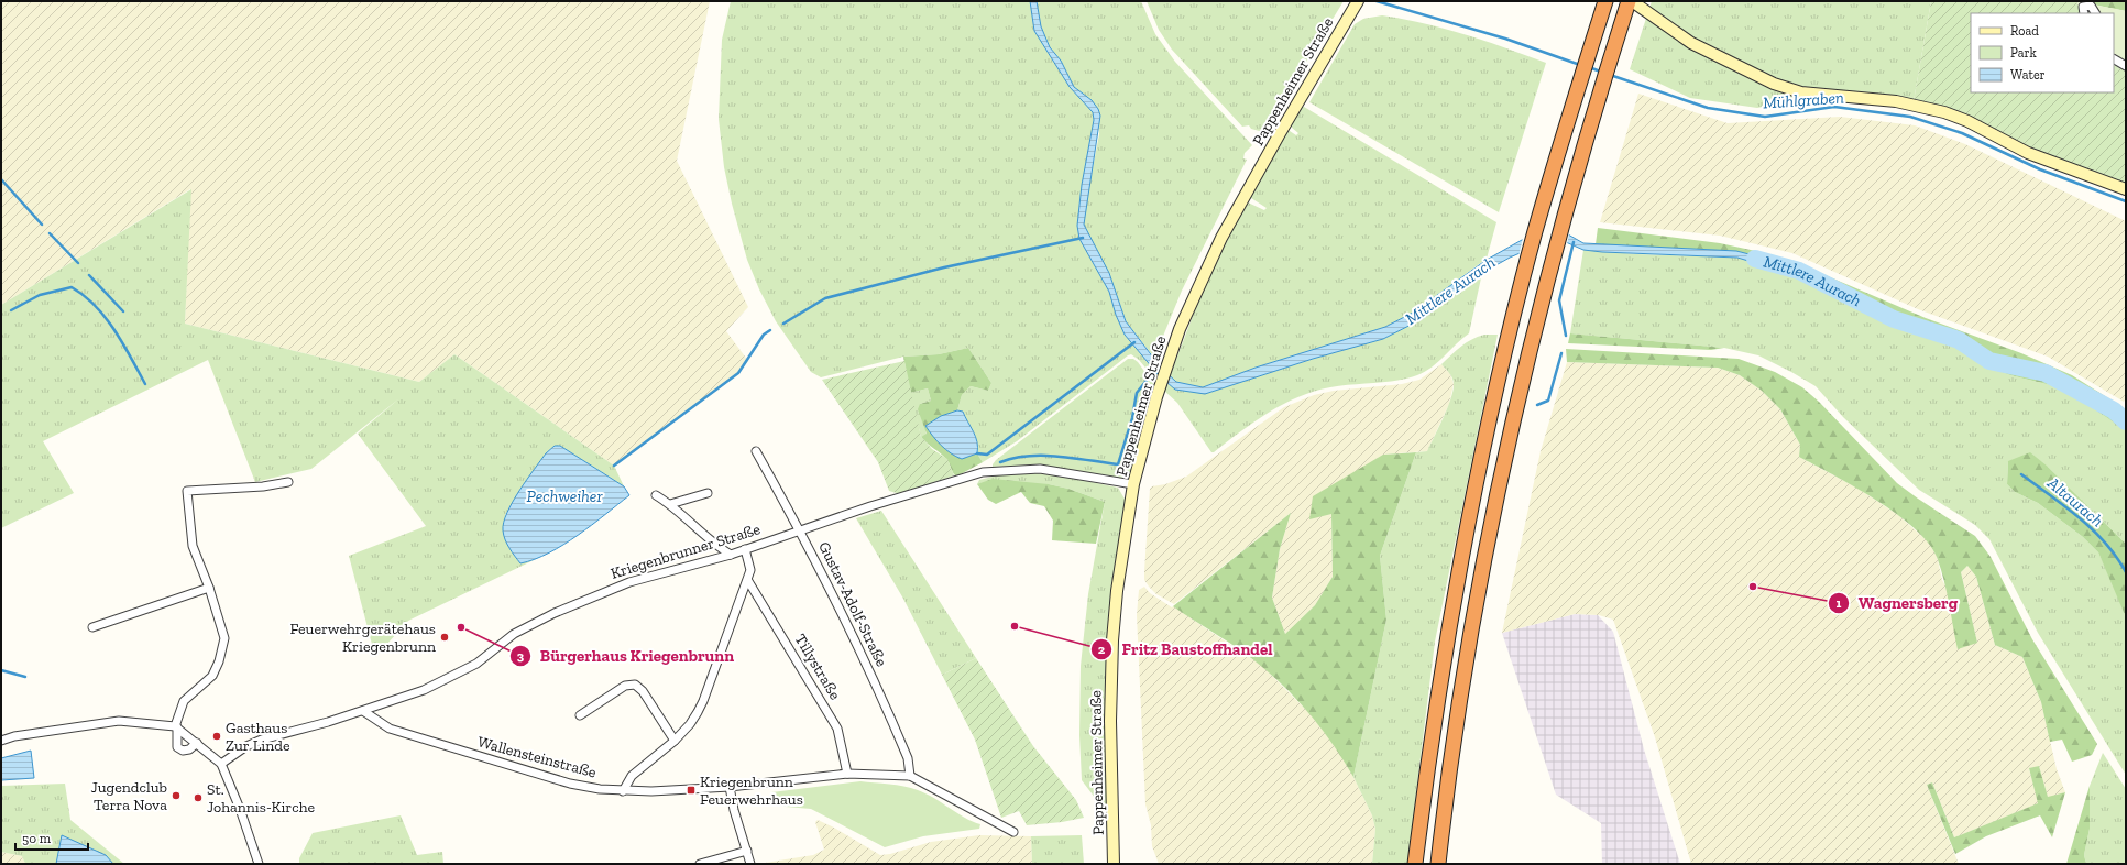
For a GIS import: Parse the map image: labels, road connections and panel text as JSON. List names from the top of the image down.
{
  "streets": {
    "street": [
      "Pappenheimer Straße",
      "Kriegenbrunner Straße",
      "Gustav-Adolf-Straße",
      "Tillystraße",
      "Wallensteinstraße"
    ]
  },
  "crossings": [
    ["Pappenheimer Straße", "Kriegenbrunner Straße"],
    ["Kriegenbrunner Straße", "Gustav-Adolf-Straße"],
    ["Kriegenbrunner Straße", "Wallensteinstraße"],
    ["Gustav-Adolf-Straße", "Wallensteinstraße"],
    ["Tillystraße", "Wallensteinstraße"]
  ],
  "water": [
    "Mühlgraben",
    "Mittlere Aurach",
    "Pechweiher",
    "Altaurach"
  ],
  "places": {
    "other": [
      "Wagnersberg",
      "Fritz Baustoffhandel",
      "Bürgerhaus Kriegenbrunn",
      "Feuerwehrgerätehaus Kriegenbrunn",
      "Gasthaus Zur Linde",
      "Jugendclub Terra Nova",
      "St. Johannis-Kirche"
    ],
    "transit": ["Kriegenbrunn Feuerwehrhaus"]
  },
  "legend": ["Road", "Park", "Water"],
  "scale_bar": "50 m"
}
